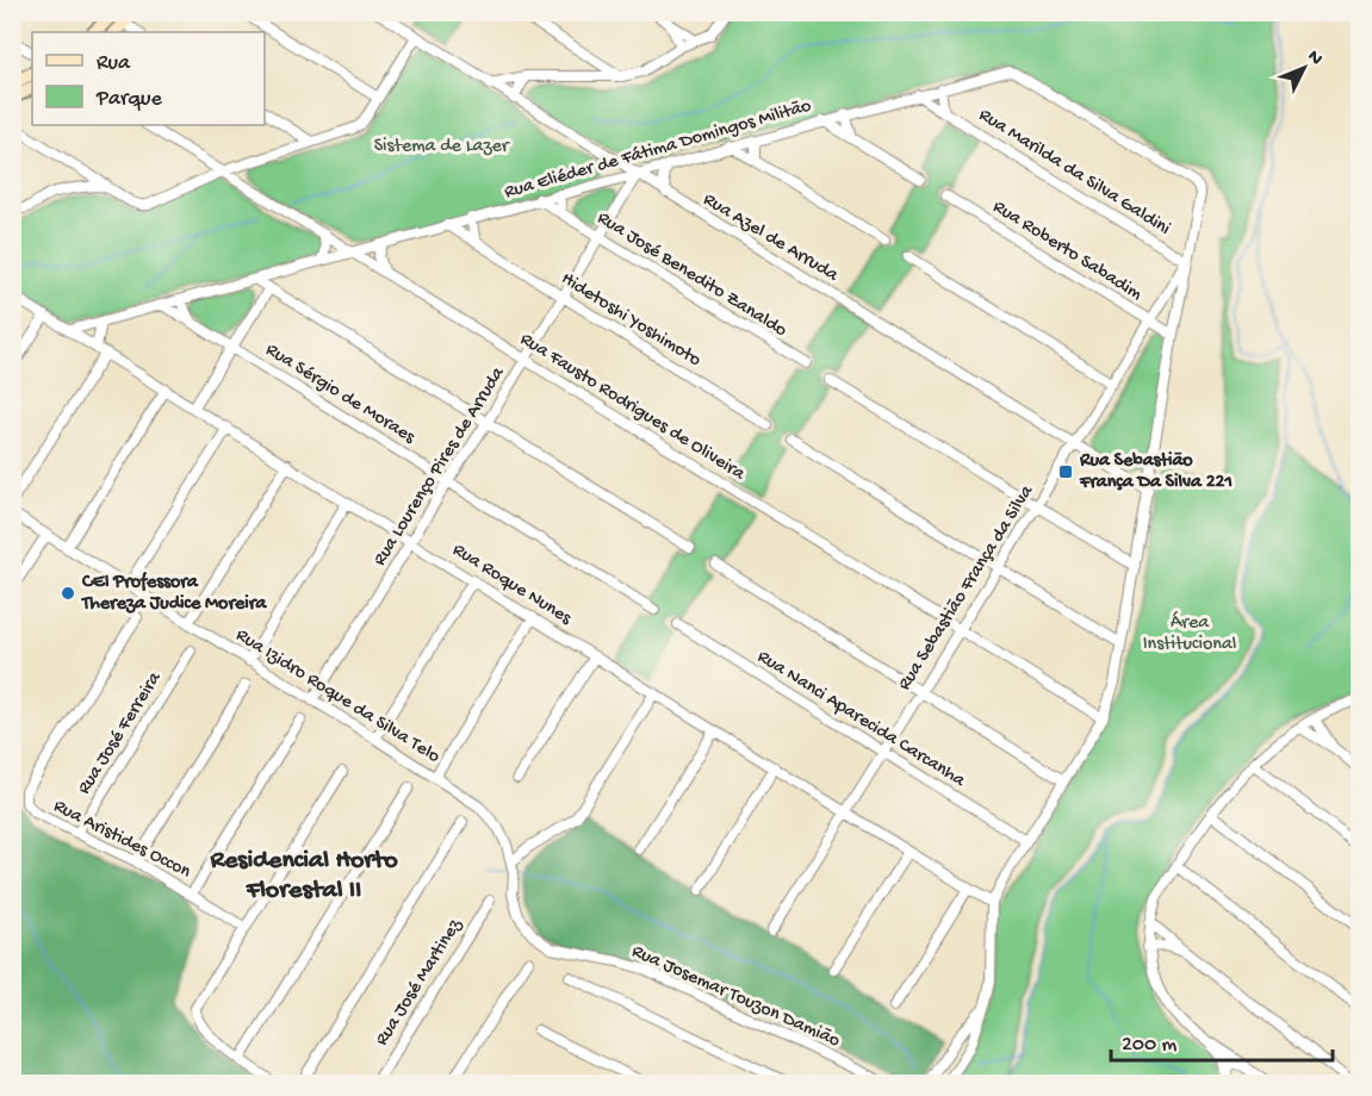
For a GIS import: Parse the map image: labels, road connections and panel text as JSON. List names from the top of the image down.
{
  "streets": {
    "street": [
      "Rua Eliéder de Fátima Domingos Militão",
      "Rua Marilda da Silva Galdini",
      "Rua Azel de Arruda",
      "Rua Roberto Sabadim",
      "Rua José Benedito Zanaldo",
      "Hidetoshi Yoshimoto",
      "Rua Sérgio de Moraes",
      "Rua Fausto Rodrigues de Oliveira",
      "Rua Lourenço Pires de Arruda",
      "Rua Roque Nunes",
      "Rua Sebastião França da Silva",
      "Rua Izidro Roque da Silva Telo",
      "Rua Nanci Aparecida Carcanha",
      "Rua José Ferreira",
      "Rua Aristides Occon",
      "Rua José Martinez",
      "Rua Josemar Touzon Damião"
    ]
  },
  "crossings": [
    ["Rua Eliéder de Fátima Domingos Militão", "Rua Marilda da Silva Galdini"],
    ["Rua Eliéder de Fátima Domingos Militão", "Rua Azel de Arruda"],
    ["Rua Eliéder de Fátima Domingos Militão", "Rua José Benedito Zanaldo"],
    ["Rua Eliéder de Fátima Domingos Militão", "Hidetoshi Yoshimoto"],
    ["Rua Eliéder de Fátima Domingos Militão", "Rua Sérgio de Moraes"],
    ["Rua Eliéder de Fátima Domingos Militão", "Rua Fausto Rodrigues de Oliveira"],
    ["Rua Eliéder de Fátima Domingos Militão", "Rua Lourenço Pires de Arruda"],
    ["Rua Eliéder de Fátima Domingos Militão", "Rua Roque Nunes"],
    ["Rua Eliéder de Fátima Domingos Militão", "Rua Sebastião França da Silva"],
    ["Rua Marilda da Silva Galdini", "Rua Sebastião França da Silva"],
    ["Rua Azel de Arruda", "Rua Lourenço Pires de Arruda"],
    ["Rua Azel de Arruda", "Rua Sebastião França da Silva"],
    ["Rua Roberto Sabadim", "Rua Sebastião França da Silva"],
    ["Rua José Benedito Zanaldo", "Rua Lourenço Pires de Arruda"],
    ["Hidetoshi Yoshimoto", "Rua Lourenço Pires de Arruda"],
    ["Rua Sérgio de Moraes", "Rua Lourenço Pires de Arruda"],
    ["Rua Fausto Rodrigues de Oliveira", "Rua Lourenço Pires de Arruda"],
    ["Rua Fausto Rodrigues de Oliveira", "Rua Sebastião França da Silva"],
    ["Rua Lourenço Pires de Arruda", "Rua Roque Nunes"],
    ["Rua Lourenço Pires de Arruda", "Rua Izidro Roque da Silva Telo"],
    ["Rua Roque Nunes", "Rua Sebastião França da Silva"],
    ["Rua Sebastião França da Silva", "Rua Nanci Aparecida Carcanha"],
    ["Rua Izidro Roque da Silva Telo", "Rua Josemar Touzon Damião"],
    ["Rua José Ferreira", "Rua Aristides Occon"]
  ],
  "districts": ["Residencial Horto Florestal II"],
  "parks": ["Sistema de Lazer", "Área Institucional"],
  "places": {
    "transit": ["Rua Sebastião França Da Silva 221"],
    "other": ["CEI Professora Thereza Judice Moreira"]
  },
  "legend": ["Rua", "Parque"],
  "scale_bar": "200 m",
  "north": "top right"
}
